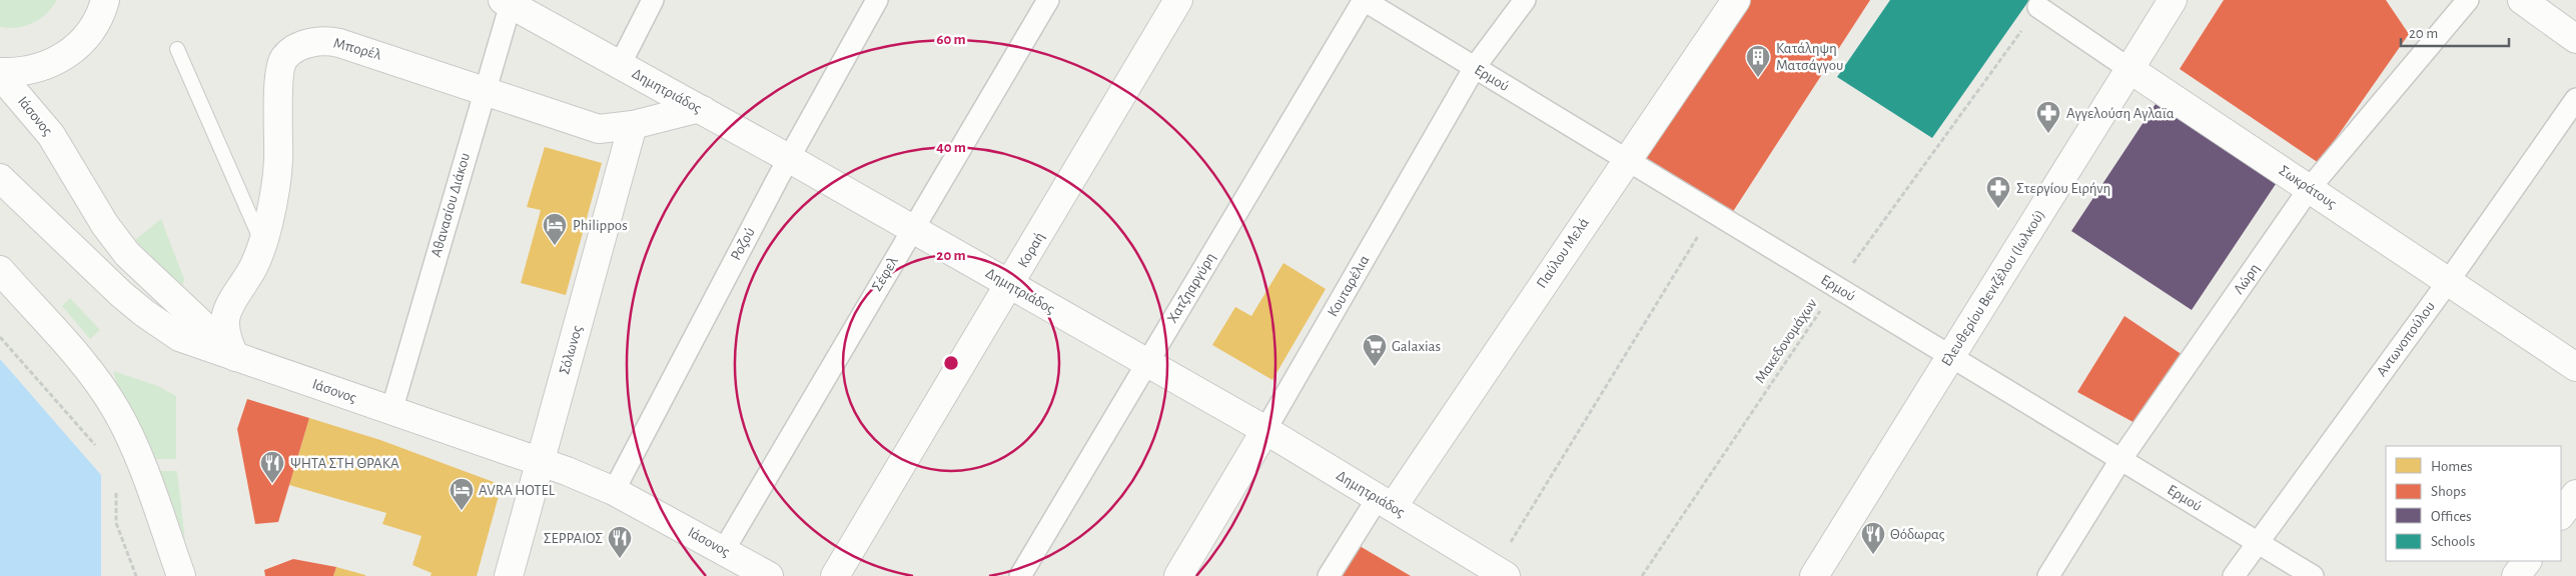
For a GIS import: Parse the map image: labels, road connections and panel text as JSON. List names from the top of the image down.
{
  "streets": {
    "street": [
      "Μπορέλ",
      "Ερμού",
      "Δημητριάδος",
      "Ιάσονος",
      "Σωκράτους",
      "Αθανασίου Διάκου",
      "Ροζού",
      "Κοραή",
      "Παύλου Μελά",
      "Σέφελ",
      "Λώρη",
      "Κουταρέλια",
      "Χατζηαργύρη",
      "Ελευθερίου Βενιζέλου (Ιωλκού)",
      "Αντωνοπούλου",
      "Σόλωνος"
    ],
    "path": ["Μακεδονομάχων"]
  },
  "crossings": [
    ["Μπορέλ", "Δημητριάδος"],
    ["Μπορέλ", "Ιάσονος"],
    ["Μπορέλ", "Αθανασίου Διάκου"],
    ["Μπορέλ", "Σόλωνος"],
    ["Ερμού", "Παύλου Μελά"],
    ["Ερμού", "Λώρη"],
    ["Ερμού", "Κουταρέλια"],
    ["Ερμού", "Χατζηαργύρη"],
    ["Ερμού", "Ελευθερίου Βενιζέλου (Ιωλκού)"],
    ["Ερμού", "Αντωνοπούλου"],
    ["Ερμού", "Μακεδονομάχων"],
    ["Δημητριάδος", "Αθανασίου Διάκου"],
    ["Δημητριάδος", "Ροζού"],
    ["Δημητριάδος", "Κοραή"],
    ["Δημητριάδος", "Παύλου Μελά"],
    ["Δημητριάδος", "Σέφελ"],
    ["Δημητριάδος", "Κουταρέλια"],
    ["Δημητριάδος", "Χατζηαργύρη"],
    ["Ιάσονος", "Αθανασίου Διάκου"],
    ["Ιάσονος", "Ροζού"],
    ["Ιάσονος", "Σέφελ"],
    ["Ιάσονος", "Σόλωνος"],
    ["Σωκράτους", "Λώρη"],
    ["Σωκράτους", "Ελευθερίου Βενιζέλου (Ιωλκού)"],
    ["Σωκράτους", "Αντωνοπούλου"],
    ["Σωκράτους", "Μακεδονομάχων"]
  ],
  "places": {
    "building": ["Κατάληψη Ματσάγγου"],
    "pharmacy": ["Αγγελούση Αγλαϊα", "Στεργίου Ειρήνη"],
    "hotel": ["Philippos", "AVRA HOTEL"],
    "supermarket": ["Galaxias"],
    "restaurant": ["ΨΗΤΑ ΣΤΗ ΘΡΑΚΑ", "Θόδωρας", "ΣΕΡΡΑΙΟΣ"]
  },
  "legend": [
    "Homes",
    "Shops",
    "Offices",
    "Schools"
  ],
  "scale_bar": "20 m",
  "rings": ["60 m", "40 m", "20 m"]
}
